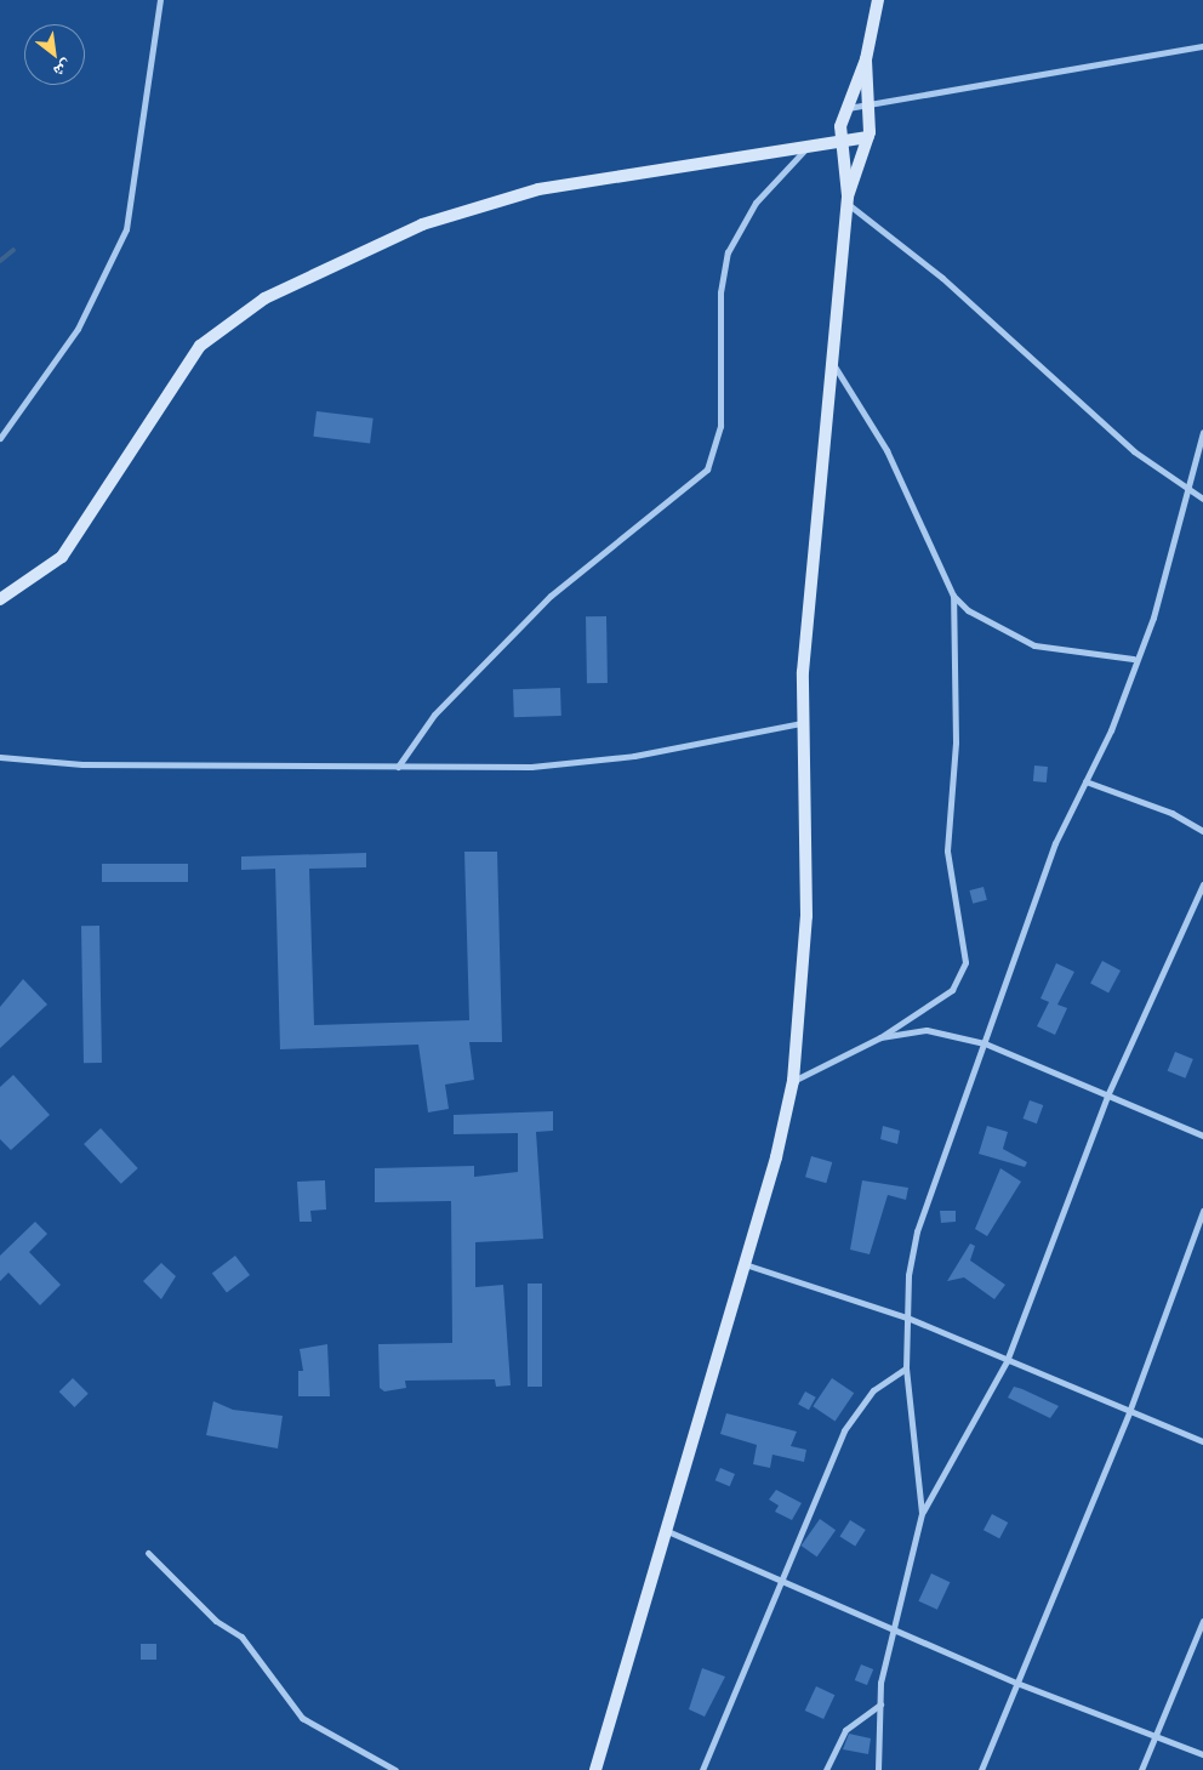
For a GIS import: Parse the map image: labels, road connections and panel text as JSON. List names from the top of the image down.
{
  "north": "bottom right"
}
